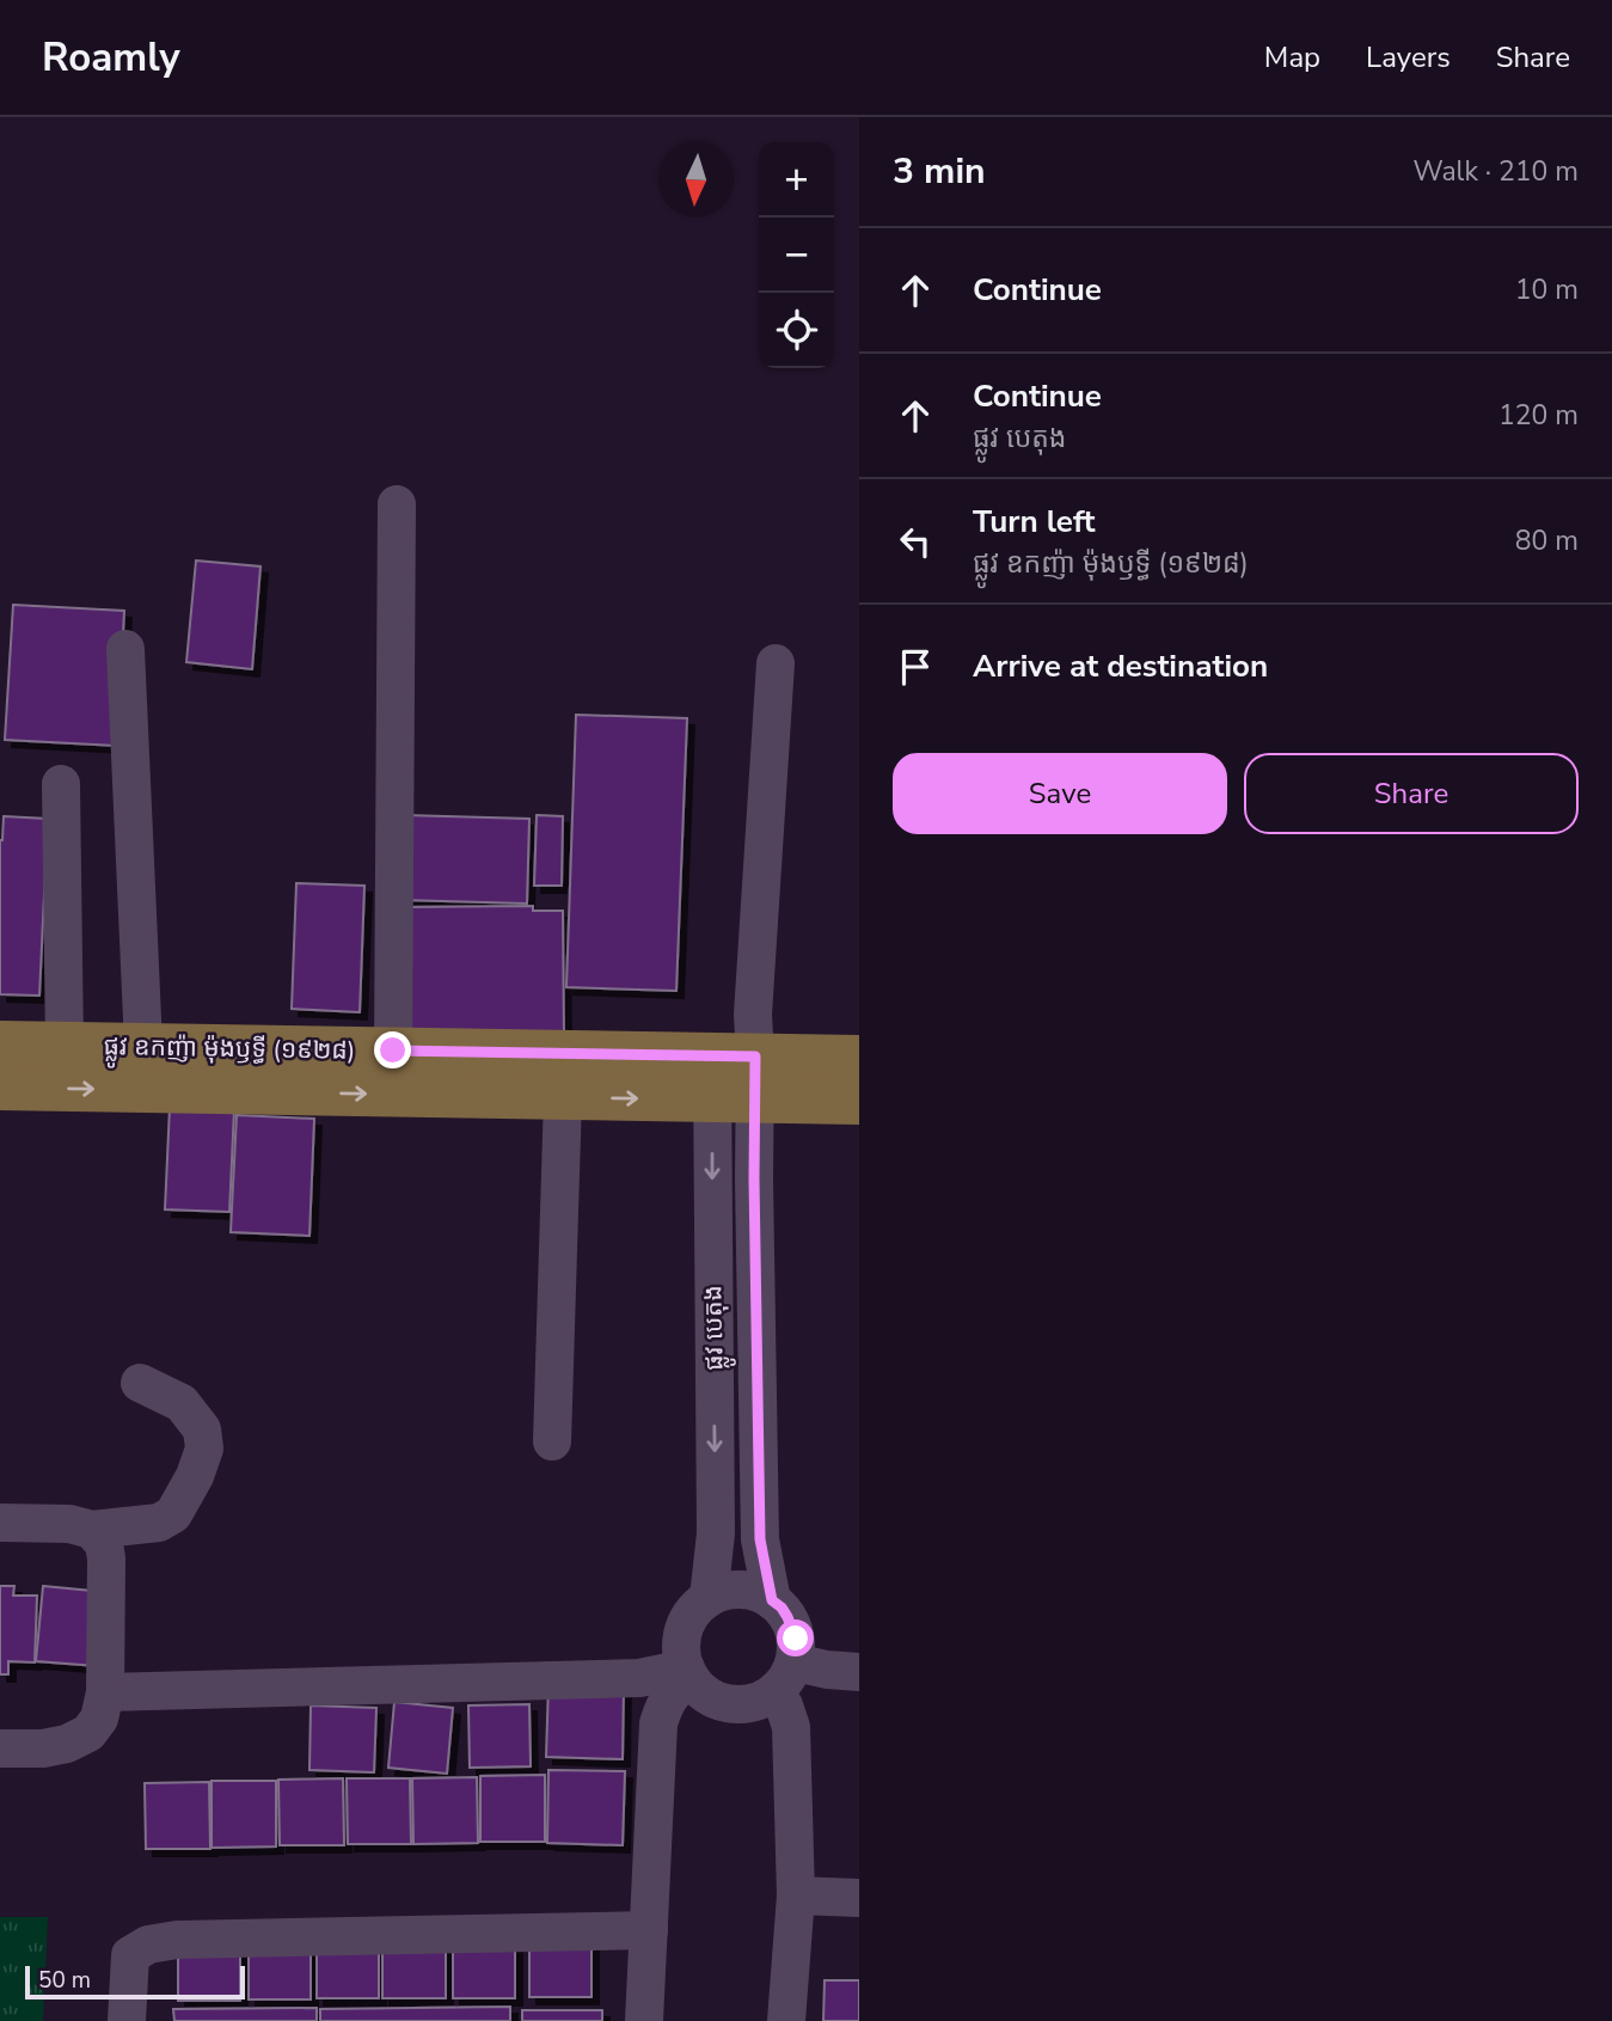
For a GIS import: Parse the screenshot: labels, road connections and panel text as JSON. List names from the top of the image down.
{
  "streets": {
    "main road": ["ផ្លូវ ឧកញ៉ា ម៉ុងឫទ្ធី (១៩២៨)"],
    "street": ["ផ្លូវ បេតុង"]
  },
  "crossings": [
    ["ផ្លូវ ឧកញ៉ា ម៉ុងឫទ្ធី (១៩២៨)", "ផ្លូវ បេតុង"]
  ],
  "scale_bar": "50 m",
  "north": "bottom",
  "page": {
    "header": "Roamly",
    "nav": ["Map", "Layers", "Share"],
    "heading": ["3 min", "Walk · 210 m"],
    "map_buttons": ["+", "−"],
    "list": [
      ["Continue", "10 m"],
      ["Continue", "ផ្លូវ បេតុង", "120 m"],
      ["Turn left", "ផ្លូវ ឧកញ៉ា ម៉ុងឫទ្ធី (១៩២៨)", "80 m"],
      "Arrive at destination"
    ],
    "buttons": ["Save", "Share"],
    "scale": "50 m"
  }
}
